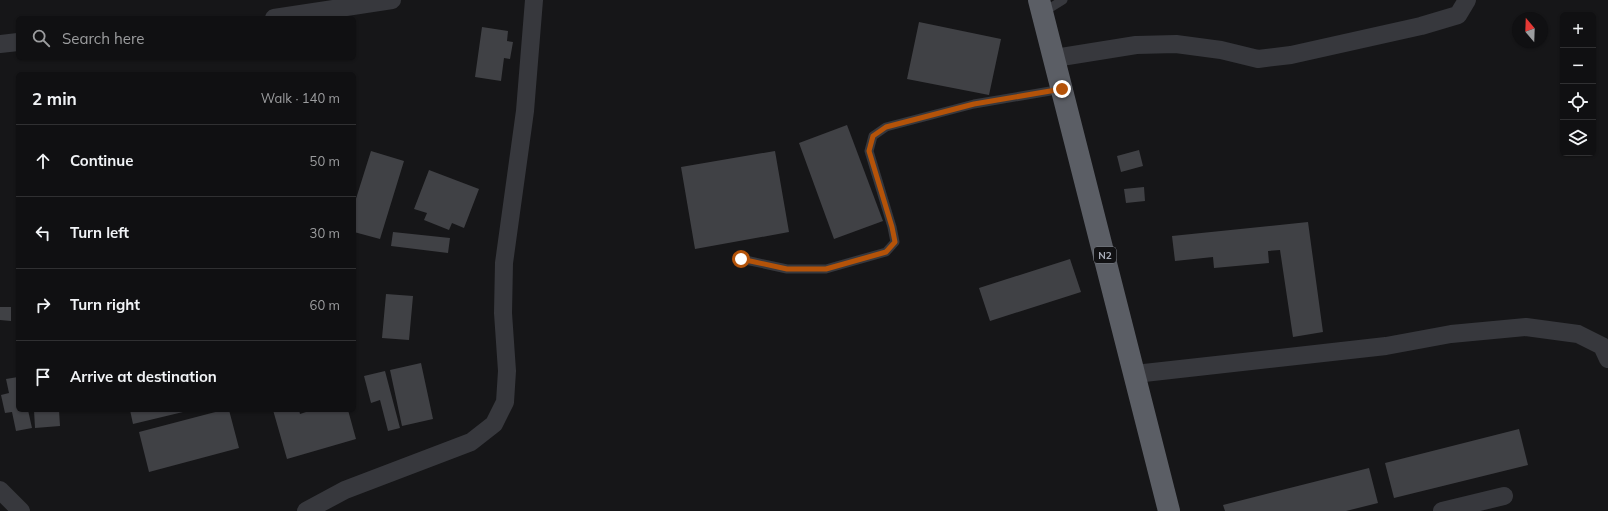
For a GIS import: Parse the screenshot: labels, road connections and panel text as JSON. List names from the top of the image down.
{
  "streets": {
    "highway": ["N2"]
  },
  "north": "top",
  "page": {
    "map_buttons": ["+", "−"],
    "search": "Search here",
    "heading": ["2 min", "Walk · 140 m"],
    "list": [
      ["Continue", "50 m"],
      ["Turn left", "30 m"],
      ["Turn right", "60 m"],
      "Arrive at destination"
    ]
  }
}
